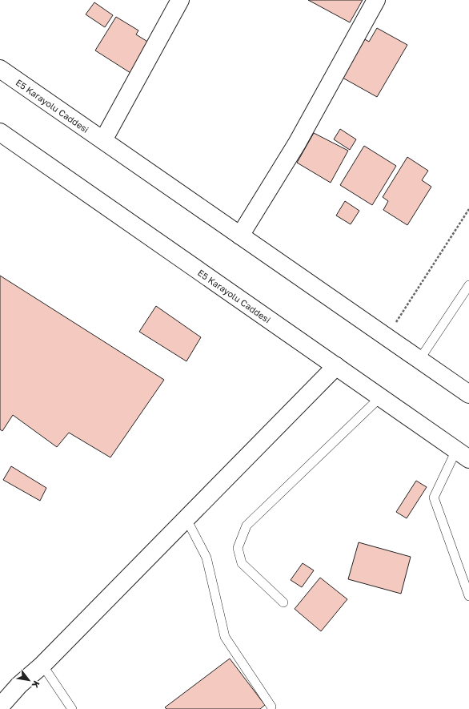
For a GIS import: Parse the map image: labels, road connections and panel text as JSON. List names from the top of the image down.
{
  "streets": {
    "main road": ["E5 Karayolu Caddesi"]
  },
  "north": "bottom right"
}
